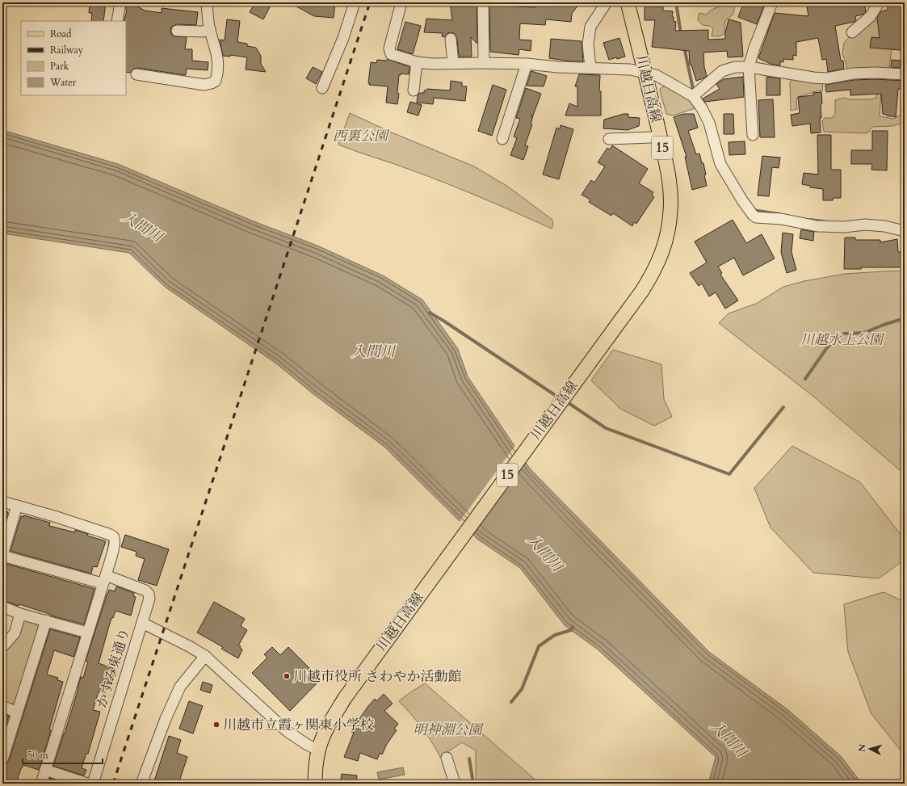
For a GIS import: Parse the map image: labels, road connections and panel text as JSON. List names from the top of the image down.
{
  "streets": {
    "main road": ["川越日高線", "15"],
    "street": ["かすみ東通り"]
  },
  "crossings": [
    ["川越日高線", "かすみ東通り"]
  ],
  "water": ["入間川"],
  "parks": ["西裏公園", "川越水上公園", "明神淵公園"],
  "places": ["川越市役所 さわやか活動館", "川越市立霞ヶ関東小学校"],
  "legend": [
    "Road",
    "Railway",
    "Park",
    "Water"
  ],
  "scale_bar": "50 m",
  "north": "left"
}
